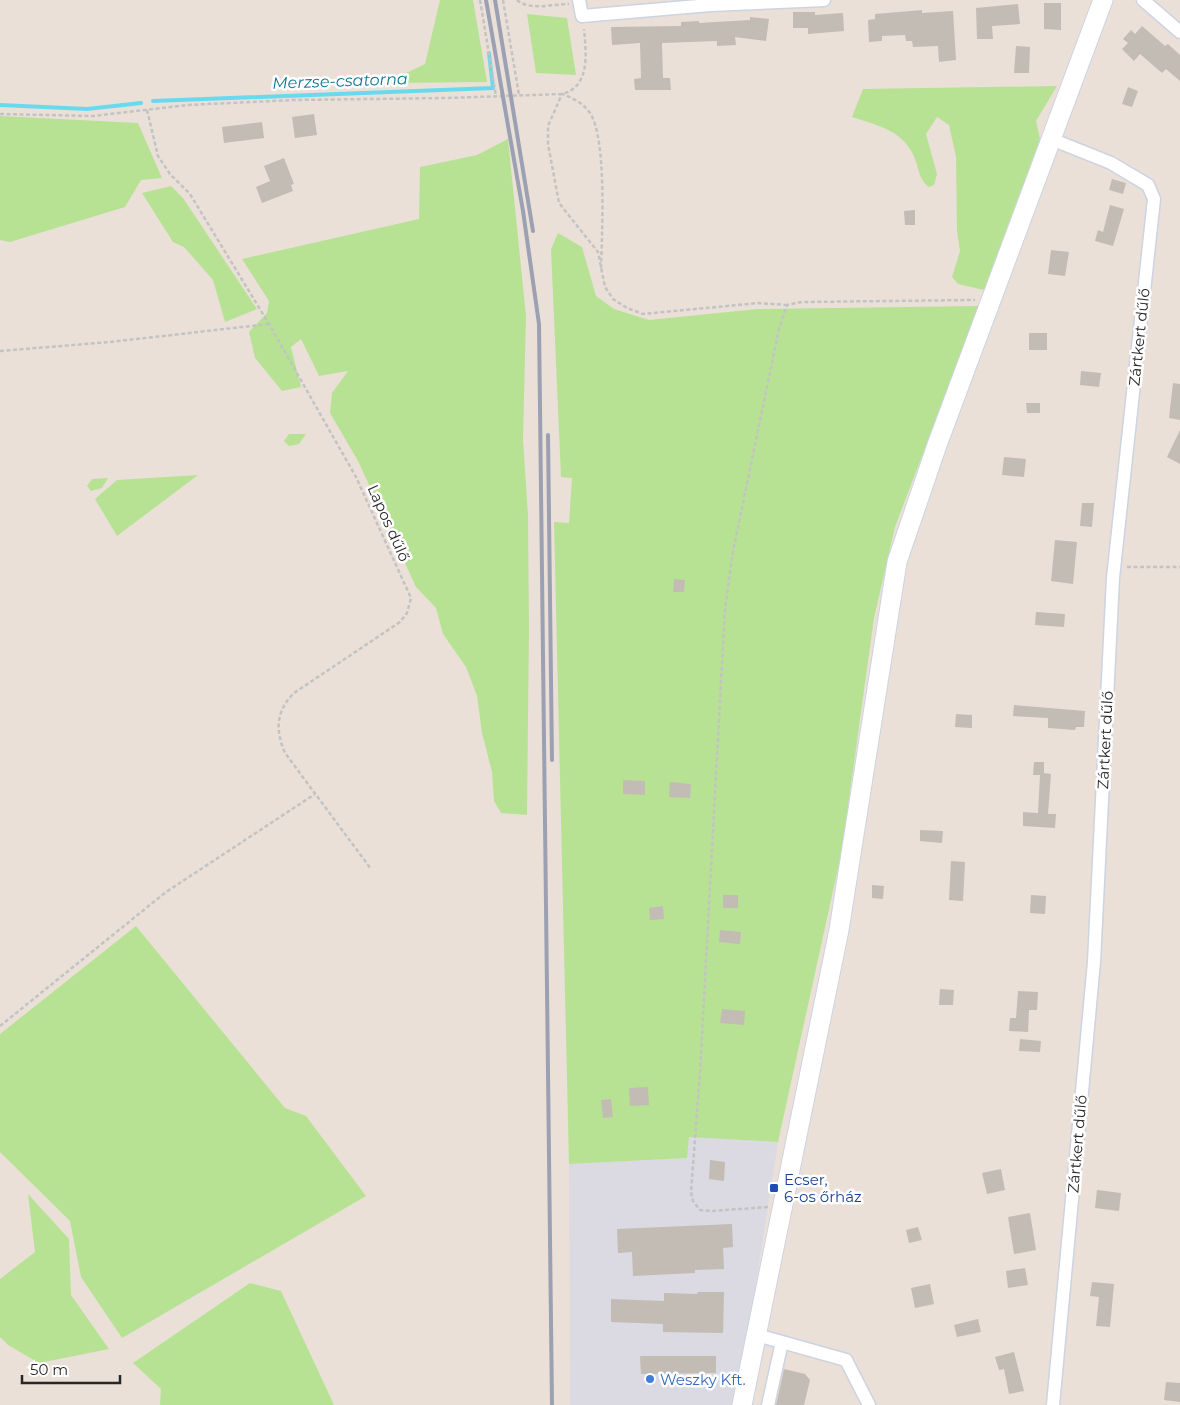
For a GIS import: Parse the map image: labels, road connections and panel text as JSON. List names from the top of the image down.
{
  "streets": {
    "street": ["Zártkert dűlő"],
    "path": ["Lapos dűlő"]
  },
  "water": ["Merzse-csatorna"],
  "places": {
    "transit": ["Ecser, 6-os őrház"],
    "other": ["Weszky Kft."]
  },
  "scale_bar": "50 m"
}
